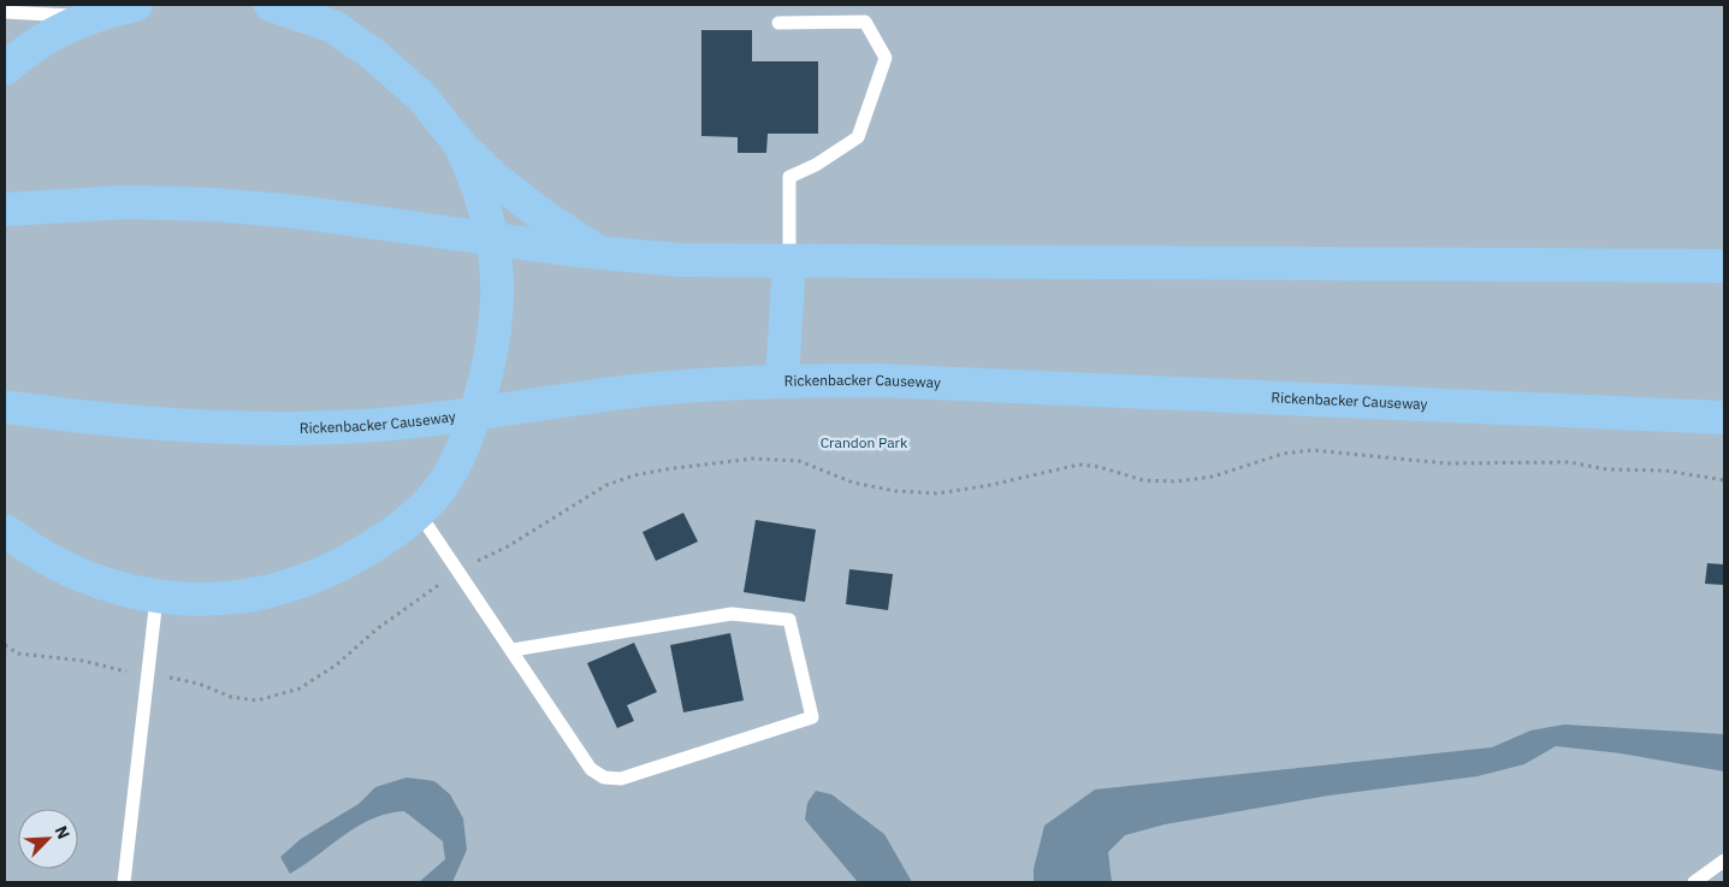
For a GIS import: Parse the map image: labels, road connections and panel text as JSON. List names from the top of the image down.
{
  "streets": {
    "main road": ["Rickenbacker Causeway"]
  },
  "parks": ["Crandon Park"],
  "north": "top right"
}
